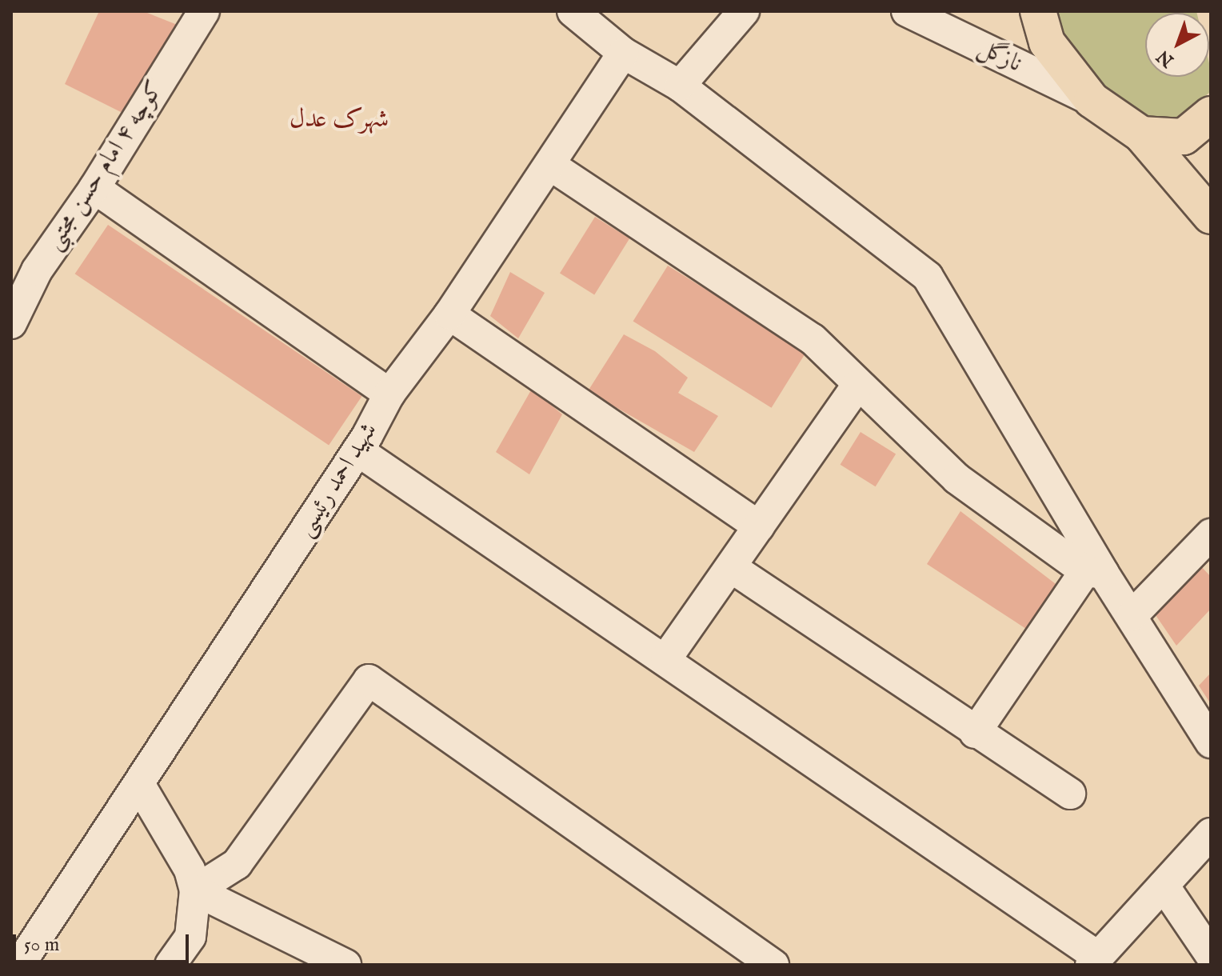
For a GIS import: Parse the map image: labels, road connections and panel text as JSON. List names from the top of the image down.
{
  "streets": {
    "street": ["نازگل", "کوچه ۴ امام حسن مجتبی", "شهید احمد رئیسی"]
  },
  "districts": ["شهرک عدل"],
  "scale_bar": "50 m",
  "north": "bottom left"
}
